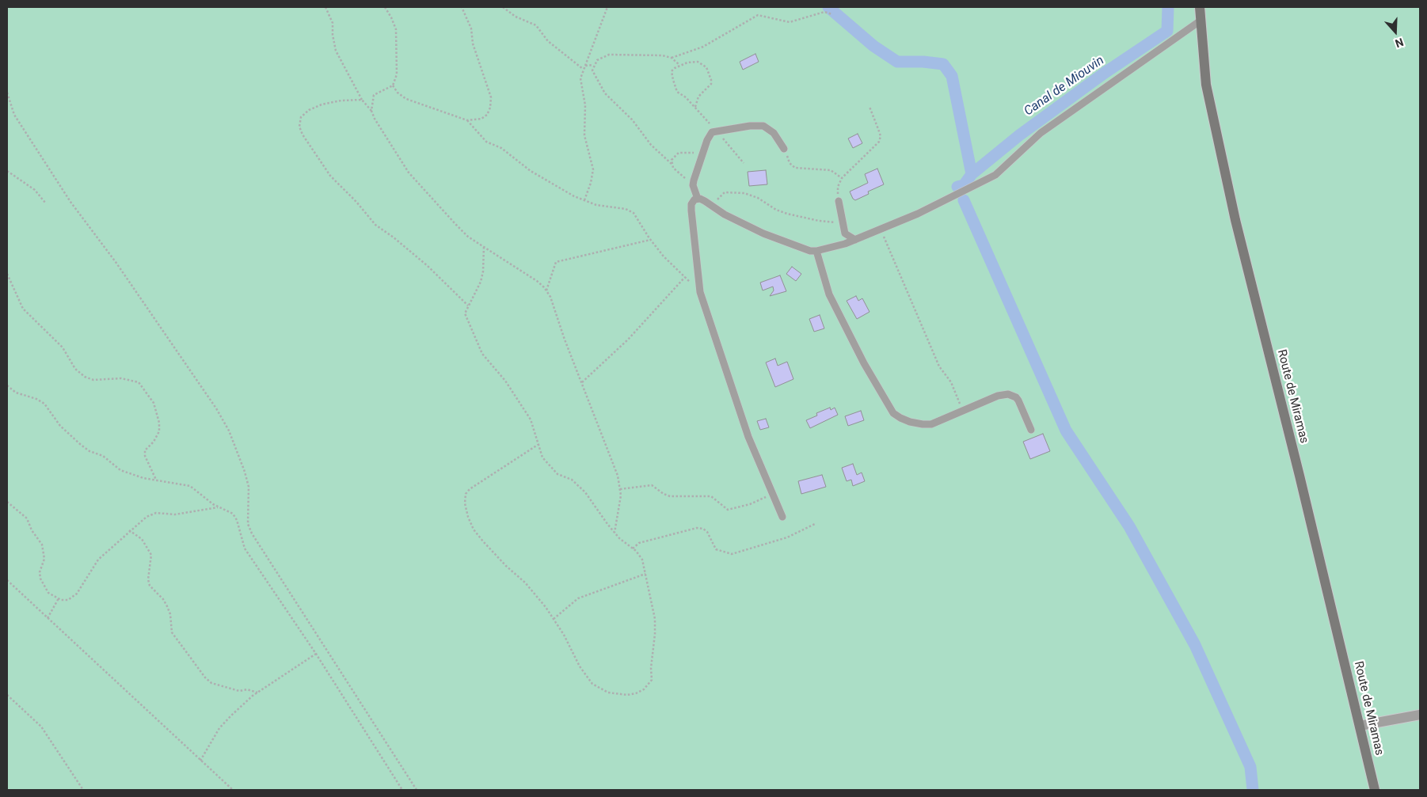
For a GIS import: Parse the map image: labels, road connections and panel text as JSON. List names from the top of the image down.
{
  "streets": {
    "main road": ["Route de Miramas"]
  },
  "water": ["Canal de Miouvin"],
  "north": "bottom"
}
